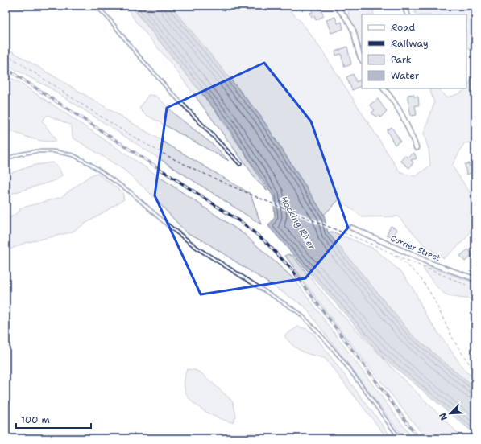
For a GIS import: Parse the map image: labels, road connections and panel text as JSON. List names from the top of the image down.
{
  "streets": {
    "street": ["Currier Street"]
  },
  "water": ["Hocking River"],
  "legend": [
    "Road",
    "Railway",
    "Park",
    "Water"
  ],
  "scale_bar": "100 m",
  "north": "bottom left"
}
